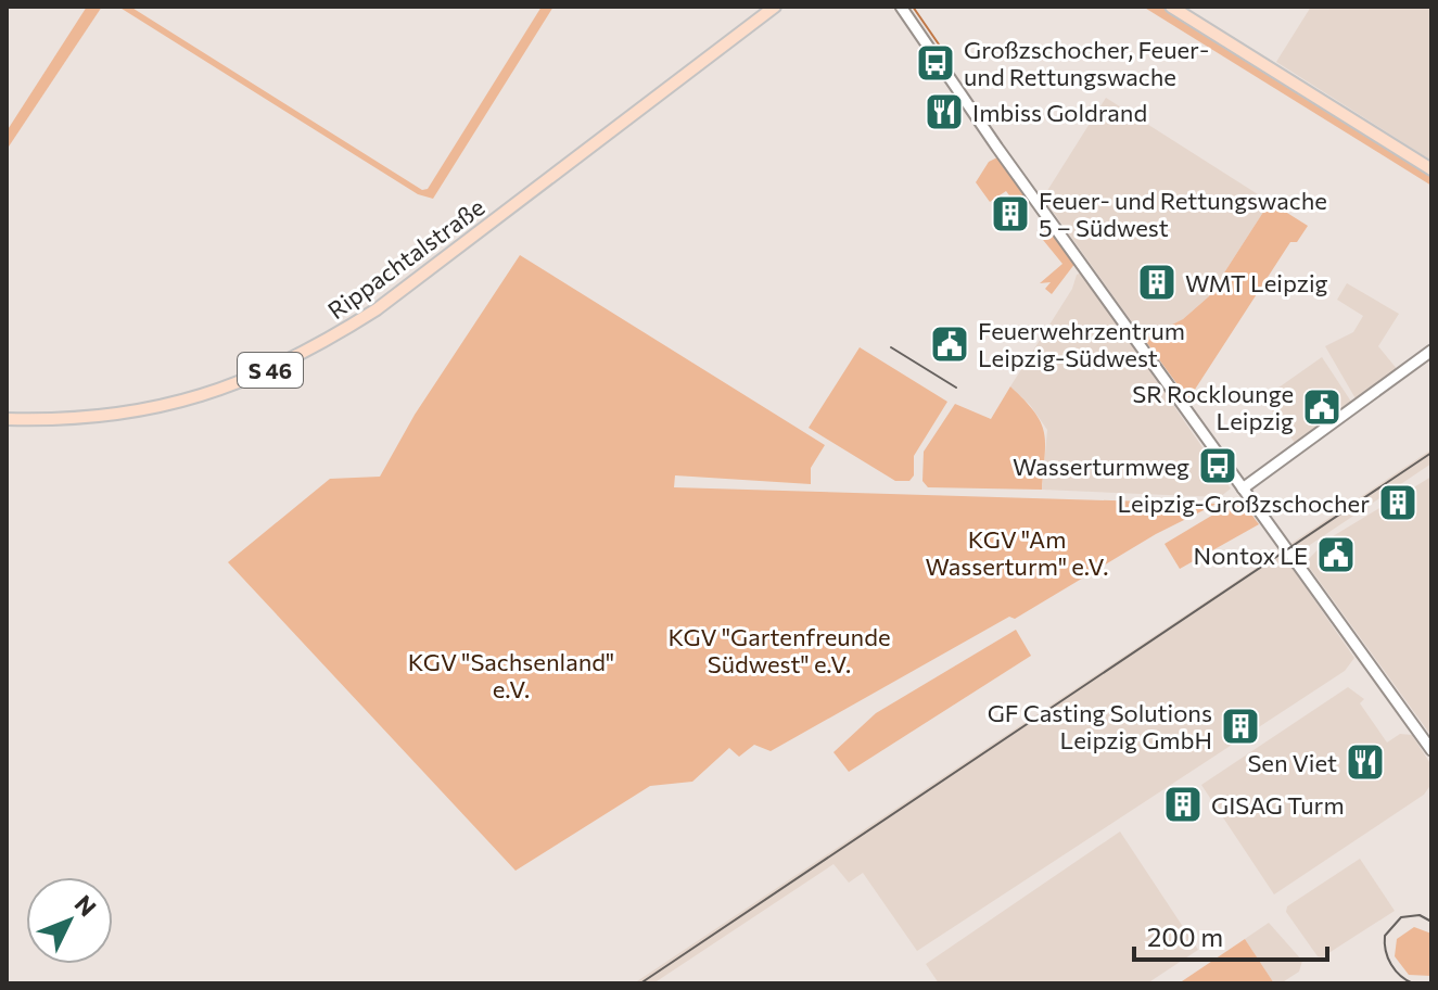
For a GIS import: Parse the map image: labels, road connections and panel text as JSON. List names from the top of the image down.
{
  "streets": {
    "main road": ["Rippachtalstraße", "S 46"]
  },
  "parks": ["KGV \"Am Wasserturm\" e.V.", "KGV \"Gartenfreunde Südwest\" e.V.", "KGV \"Sachsenland\" e.V."],
  "places": {
    "bus stop": ["Großzschocher, Feuer- und Rettungswache", "Wasserturmweg"],
    "restaurant": ["Imbiss Goldrand", "Sen Viet"],
    "building": [
      "Feuer- und Rettungswache 5 – Südwest",
      "WMT Leipzig",
      "Leipzig-Großzschocher",
      "GF Casting Solutions Leipzig GmbH",
      "GISAG Turm"
    ],
    "public building": ["Feuerwehrzentrum Leipzig-Südwest", "SR Rocklounge Leipzig", "Nontox LE"]
  },
  "scale_bar": "200 m",
  "north": "top right"
}
